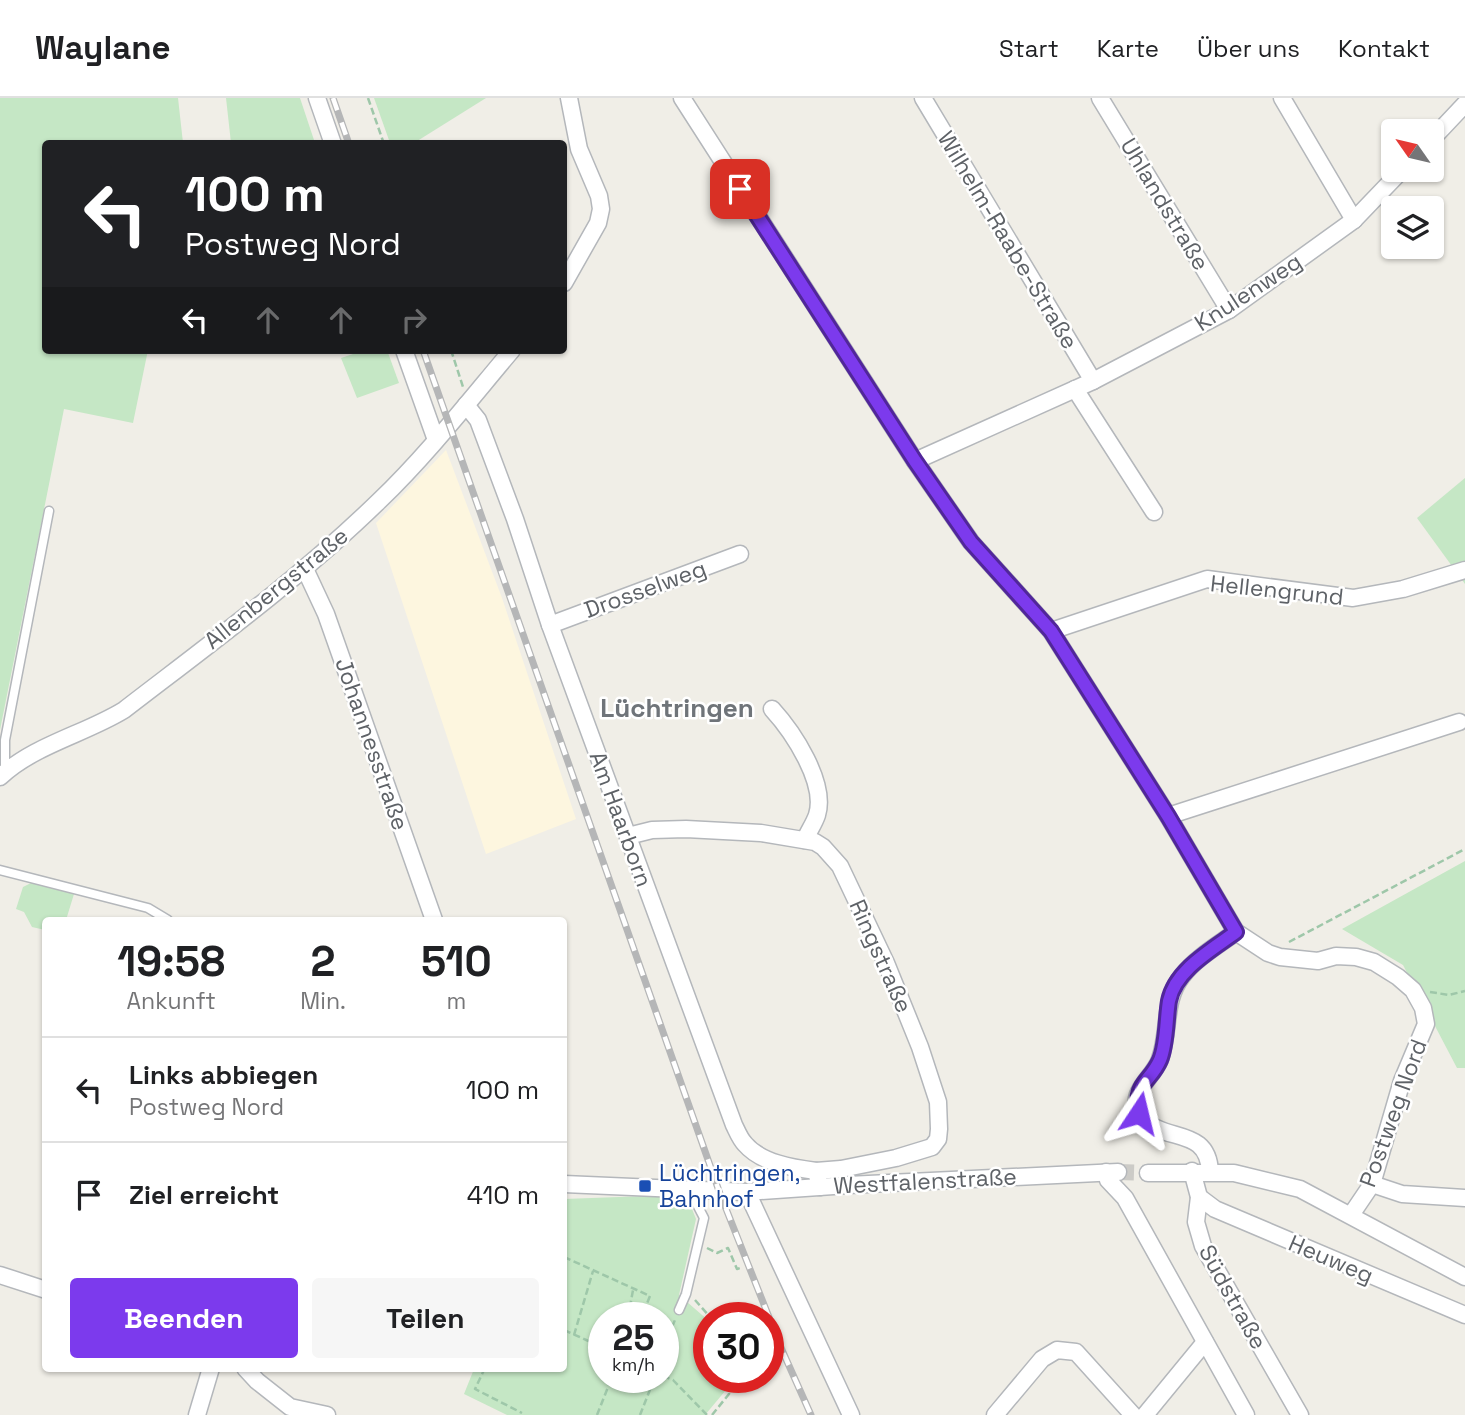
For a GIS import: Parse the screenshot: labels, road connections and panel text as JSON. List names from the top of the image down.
{
  "streets": {
    "street": [
      "Uhlandstraße",
      "Wilhelm-Raabe-Straße",
      "Knulenweg",
      "Allenbergstraße",
      "Drosselweg",
      "Hellengrund",
      "Johannesstraße",
      "Am Haarborn",
      "Ringstraße",
      "Postweg Nord",
      "Westfalenstraße",
      "Heuweg",
      "Südstraße"
    ]
  },
  "crossings": [
    ["Uhlandstraße", "Knulenweg"],
    ["Wilhelm-Raabe-Straße", "Knulenweg"],
    ["Allenbergstraße", "Johannesstraße"],
    ["Allenbergstraße", "Am Haarborn"],
    ["Drosselweg", "Am Haarborn"],
    ["Am Haarborn", "Ringstraße"],
    ["Am Haarborn", "Westfalenstraße"],
    ["Ringstraße", "Westfalenstraße"],
    ["Postweg Nord", "Heuweg"],
    ["Heuweg", "Südstraße"]
  ],
  "districts": ["Lüchtringen"],
  "places": {
    "transit": ["Lüchtringen, Bahnhof"]
  },
  "north": "top left",
  "page": {
    "header": "Waylane",
    "nav": [
      "Start",
      "Karte",
      "Über uns",
      "Kontakt"
    ],
    "turn": ["100 m", "Postweg Nord"],
    "eta": [
      "19:58",
      "Ankunft",
      "2",
      "Min.",
      "510",
      "m"
    ],
    "list": [
      {
        "name": "Links abbiegen",
        "note": "Postweg Nord",
        "value": "100 m"
      },
      {
        "name": "Ziel erreicht",
        "value": "410 m"
      }
    ],
    "buttons": ["Beenden", "Teilen"],
    "speed": "25 km/h",
    "limit": "30"
  }
}
